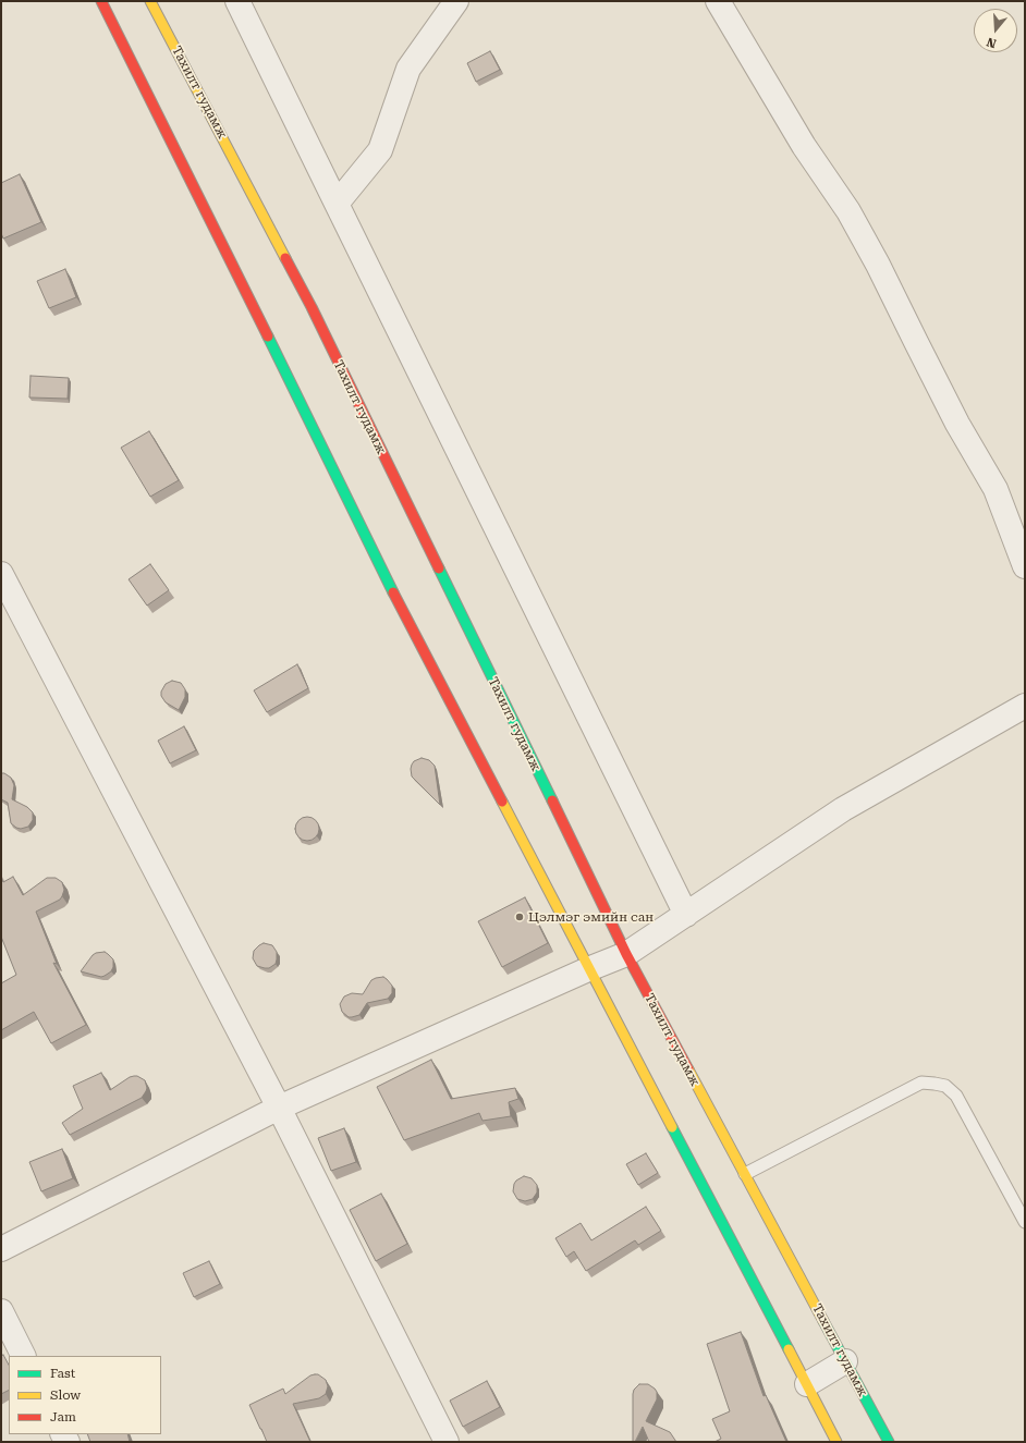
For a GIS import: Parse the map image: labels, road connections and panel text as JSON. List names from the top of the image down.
{
  "streets": {
    "main road": ["Тахилт гудамж"]
  },
  "places": ["Цэлмэг эмийн сан"],
  "legend": ["Fast", "Slow", "Jam"],
  "north": "bottom"
}
